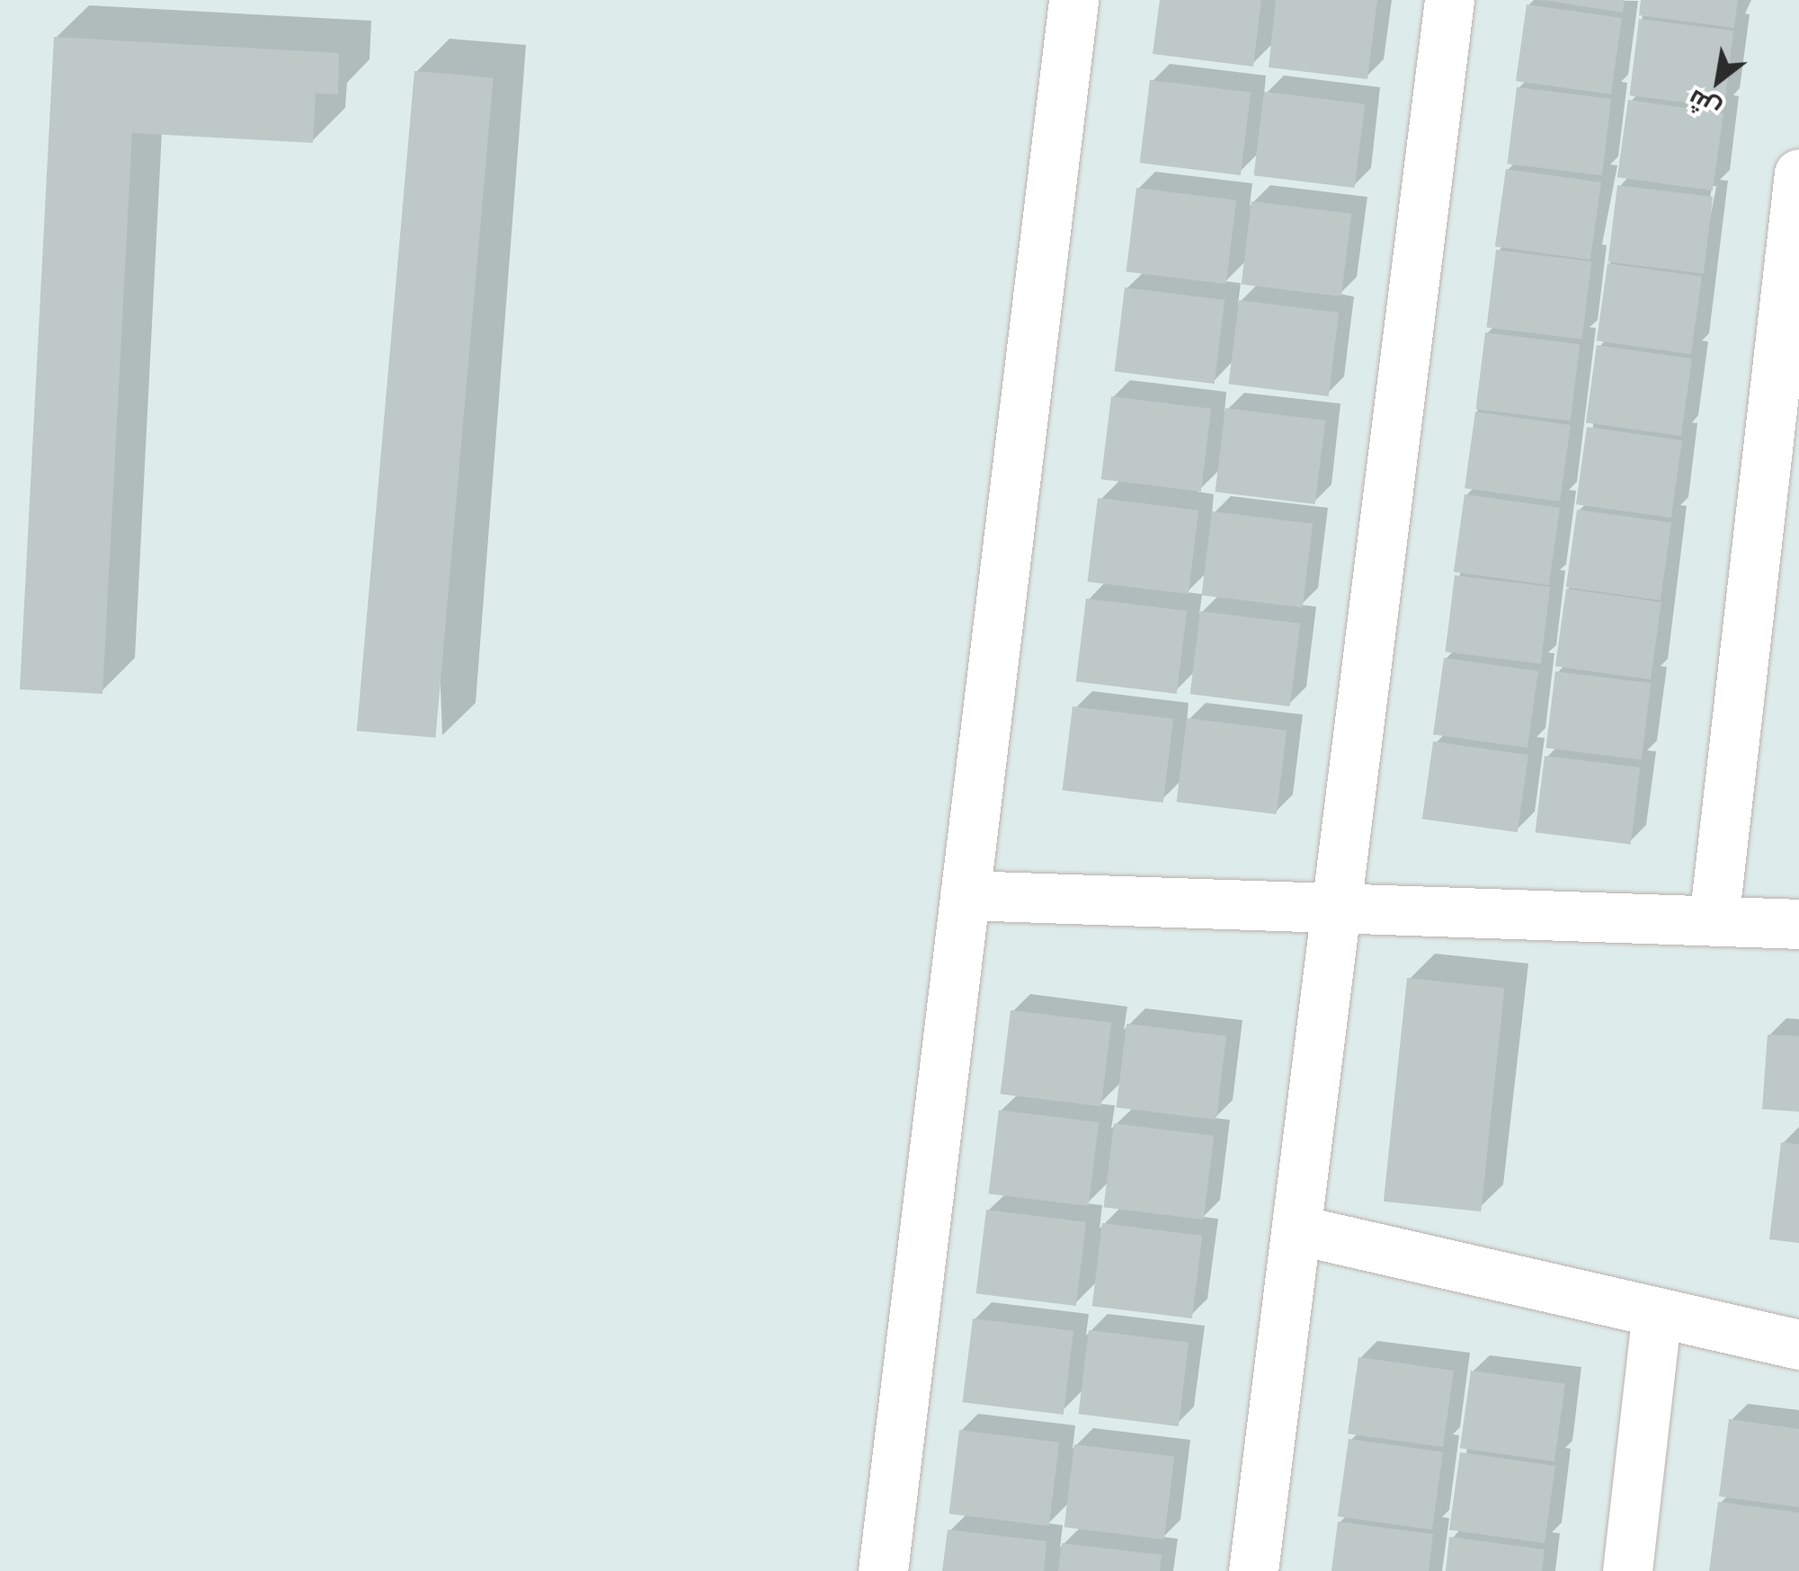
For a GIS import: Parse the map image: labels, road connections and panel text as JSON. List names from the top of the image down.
{
  "north": "bottom left"
}
